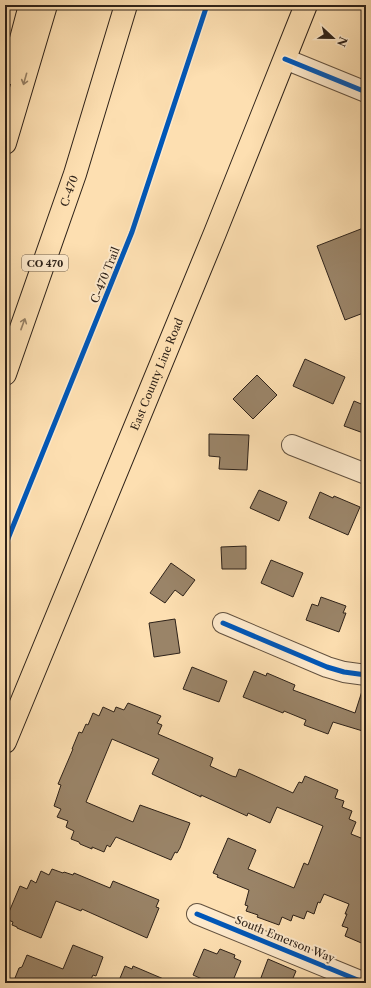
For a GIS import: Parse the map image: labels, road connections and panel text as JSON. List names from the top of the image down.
{
  "streets": {
    "main road": ["C-470", "CO 470", "East County Line Road"],
    "street": ["South Emerson Way"],
    "cycle path": ["C-470 Trail"]
  },
  "one_way": ["C-470"],
  "north": "right"
}
